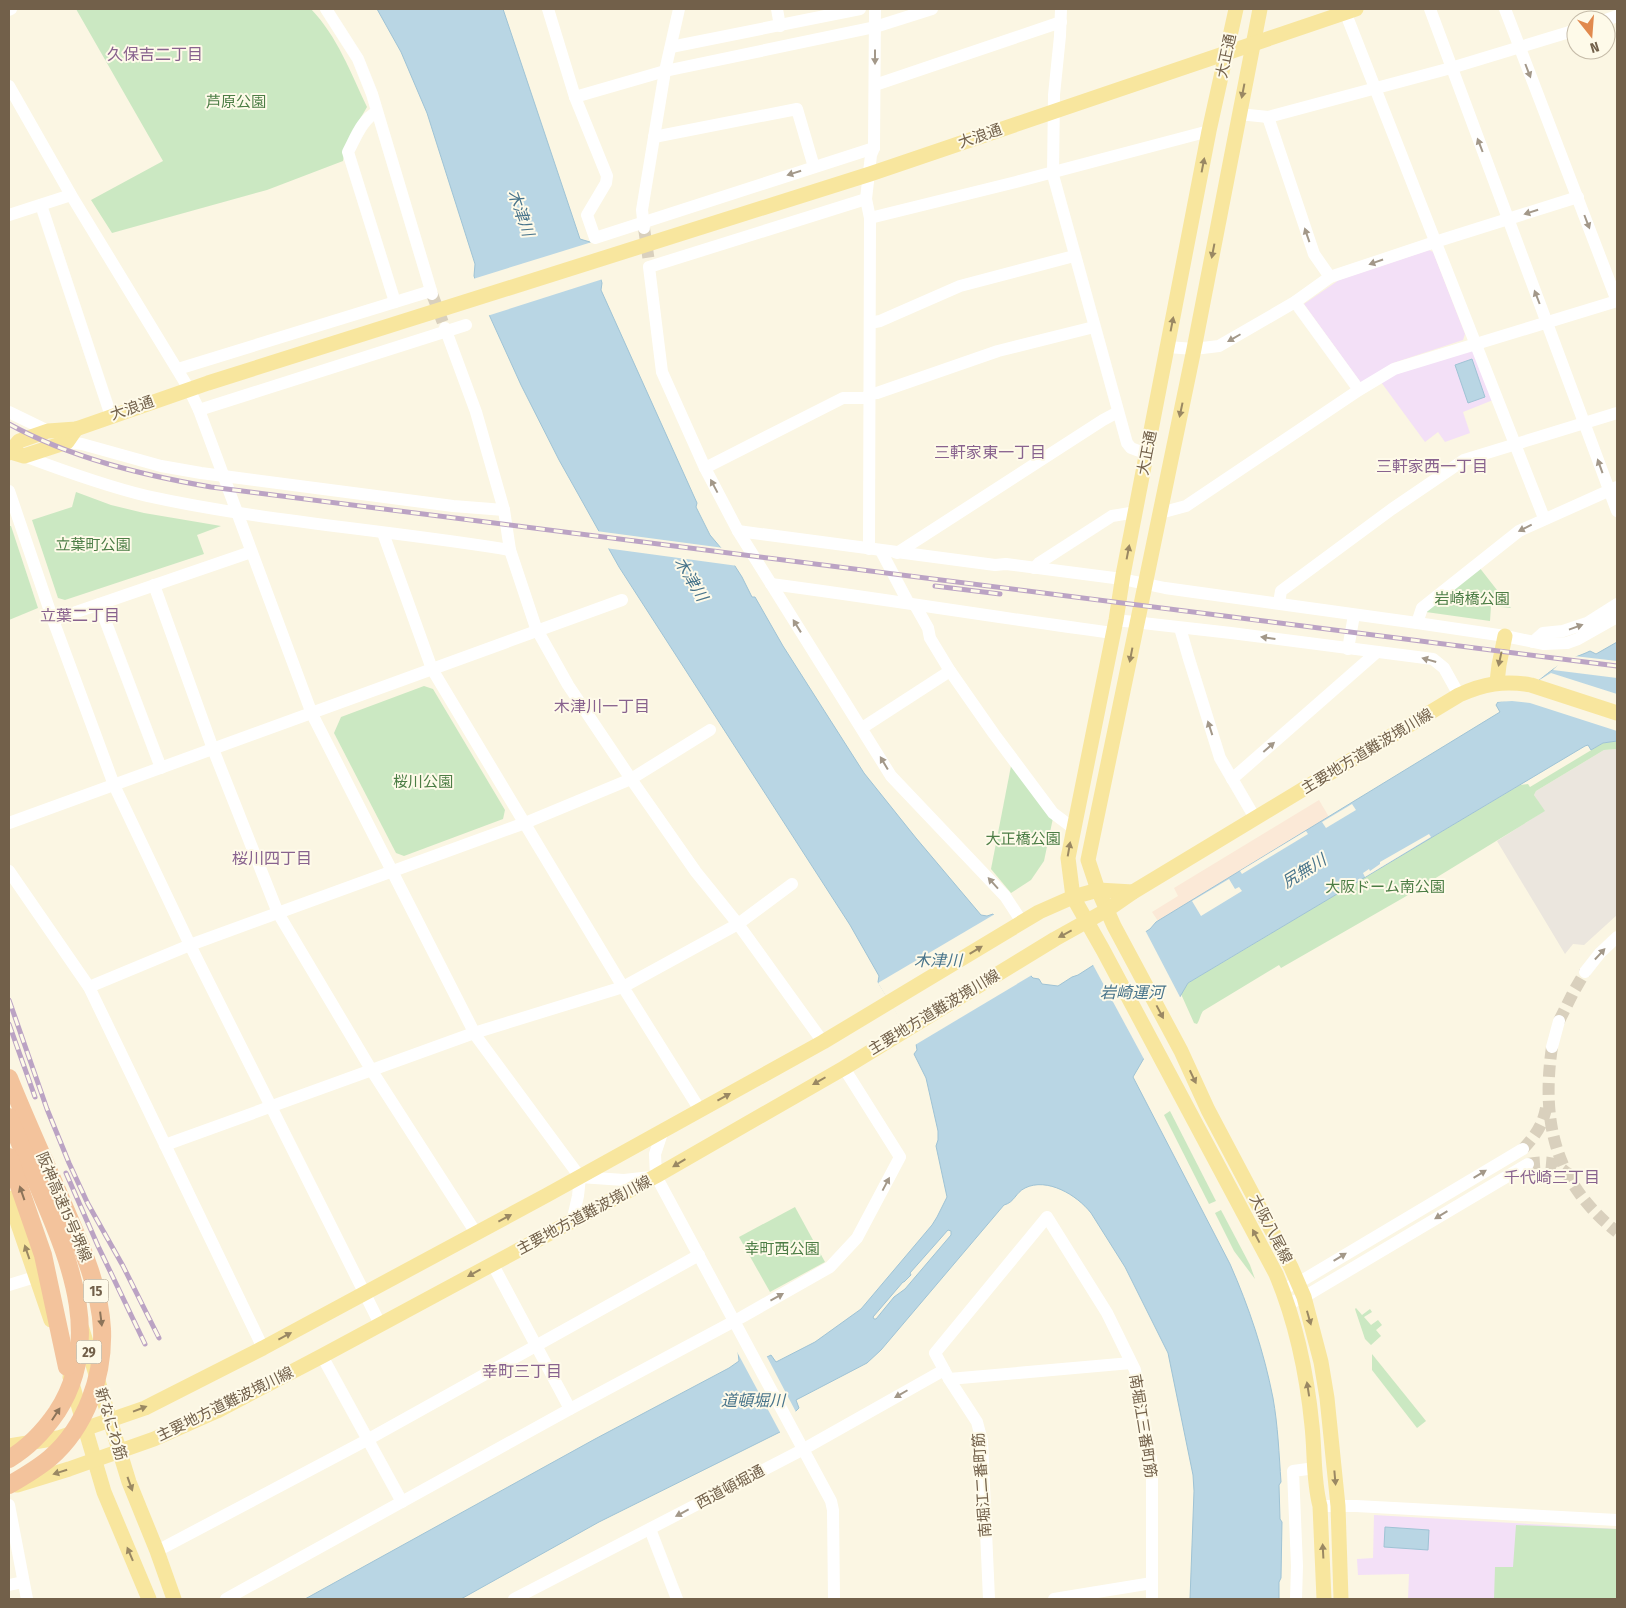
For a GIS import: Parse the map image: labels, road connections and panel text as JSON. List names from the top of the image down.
{
  "streets": {
    "highway": ["阪神高速15号堺線", "15"],
    "main road": [
      "大正通",
      "大浪通",
      "主要地方道難波境川線",
      "大阪八尾線",
      "29",
      "新なにわ筋"
    ],
    "street": ["南堀江三番町筋", "南堀江二番町筋", "西道頓堀通"]
  },
  "crossings": [
    ["大正通", "大浪通"],
    ["大正通", "主要地方道難波境川線"],
    ["大正通", "大阪八尾線"],
    ["主要地方道難波境川線", "阪神高速15号堺線"],
    ["主要地方道難波境川線", "大阪八尾線"],
    ["主要地方道難波境川線", "新なにわ筋"],
    ["南堀江三番町筋", "南堀江二番町筋"],
    ["南堀江二番町筋", "西道頓堀通"]
  ],
  "one_way": ["西道頓堀通"],
  "districts": [
    "久保吉二丁目",
    "三軒家東一丁目",
    "三軒家西一丁目",
    "立葉二丁目",
    "木津川一丁目",
    "桜川四丁目",
    "千代崎三丁目",
    "幸町三丁目"
  ],
  "water": [
    "木津川",
    "尻無川",
    "岩崎運河",
    "道頓堀川"
  ],
  "parks": [
    "芦原公園",
    "立葉町公園",
    "岩崎橋公園",
    "桜川公園",
    "大正橋公園",
    "大阪ドーム南公園",
    "幸町西公園"
  ],
  "north": "bottom"
}
